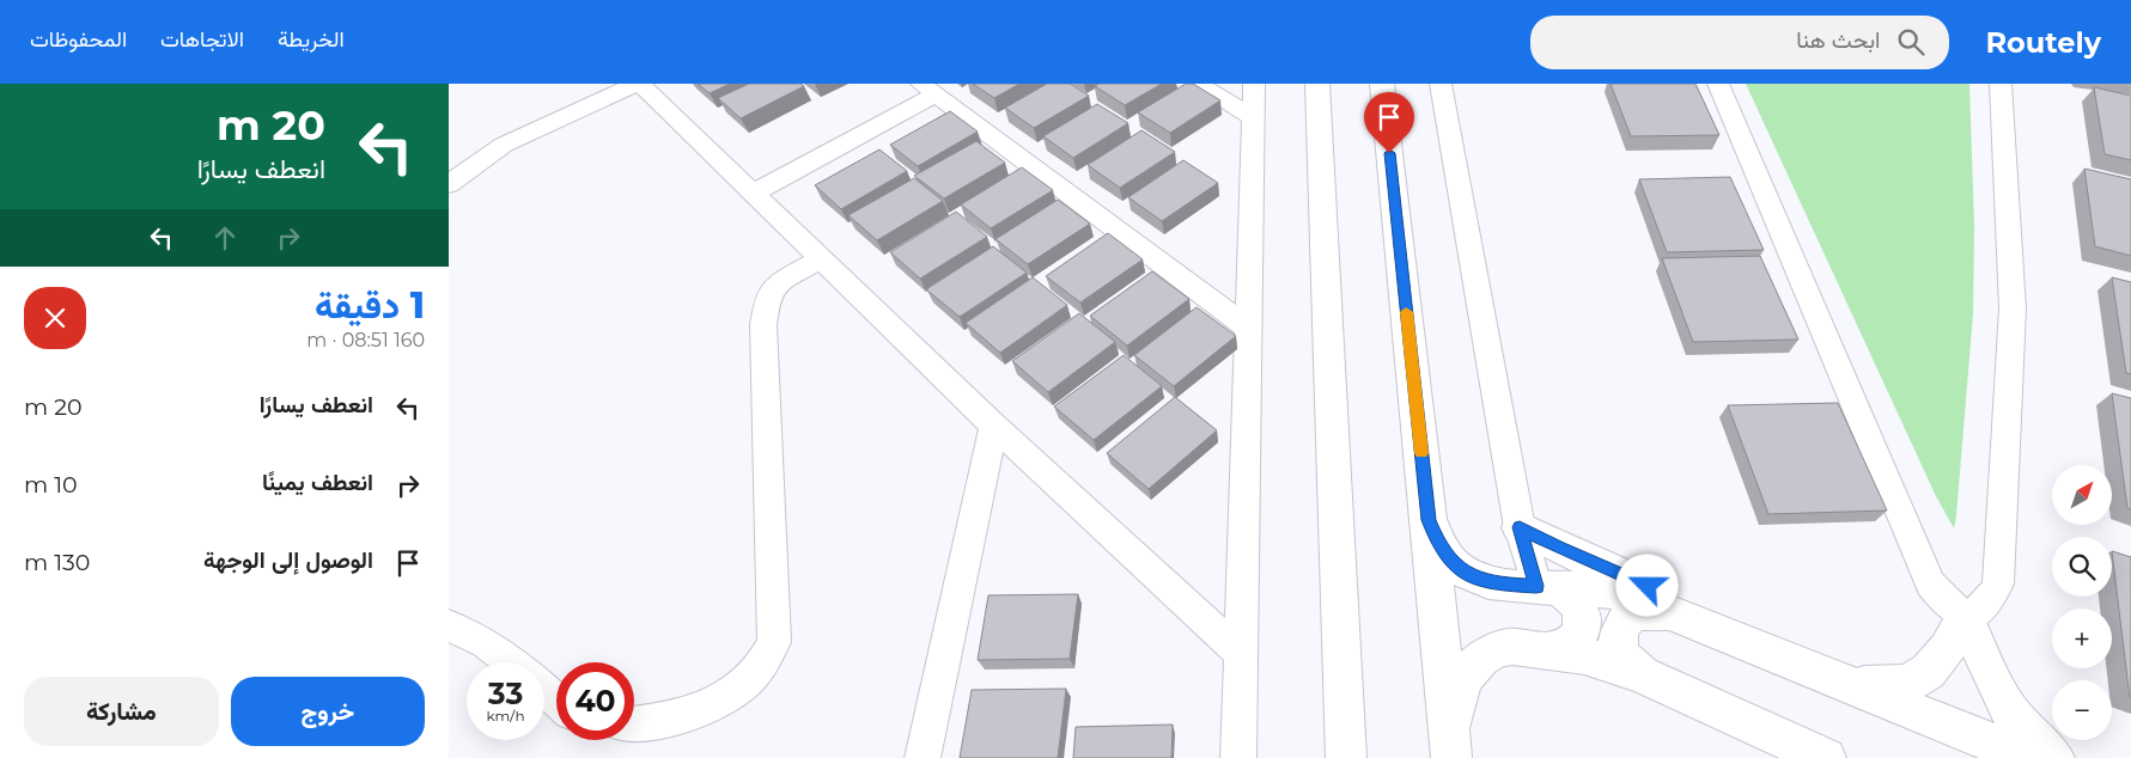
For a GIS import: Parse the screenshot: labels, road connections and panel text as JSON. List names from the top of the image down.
{
  "north": "top right",
  "page": {
    "header": "Routely",
    "search": "ابحث هنا",
    "nav": ["الخريطة", "الاتجاهات", "المحفوظات"],
    "turn": ["20 m", "انعطف يسارًا"],
    "heading": ["1 دقيقة", "160 m · 08:51"],
    "list": [
      {
        "name": "انعطف يسارًا",
        "value": "20 m"
      },
      {
        "name": "انعطف يمينًا",
        "value": "10 m"
      },
      {
        "name": "الوصول إلى الوجهة",
        "value": "130 m"
      }
    ],
    "map_buttons": ["+", "−"],
    "speed": "33 km/h",
    "limit": "40",
    "buttons": ["خروج", "مشاركة"]
  }
}
